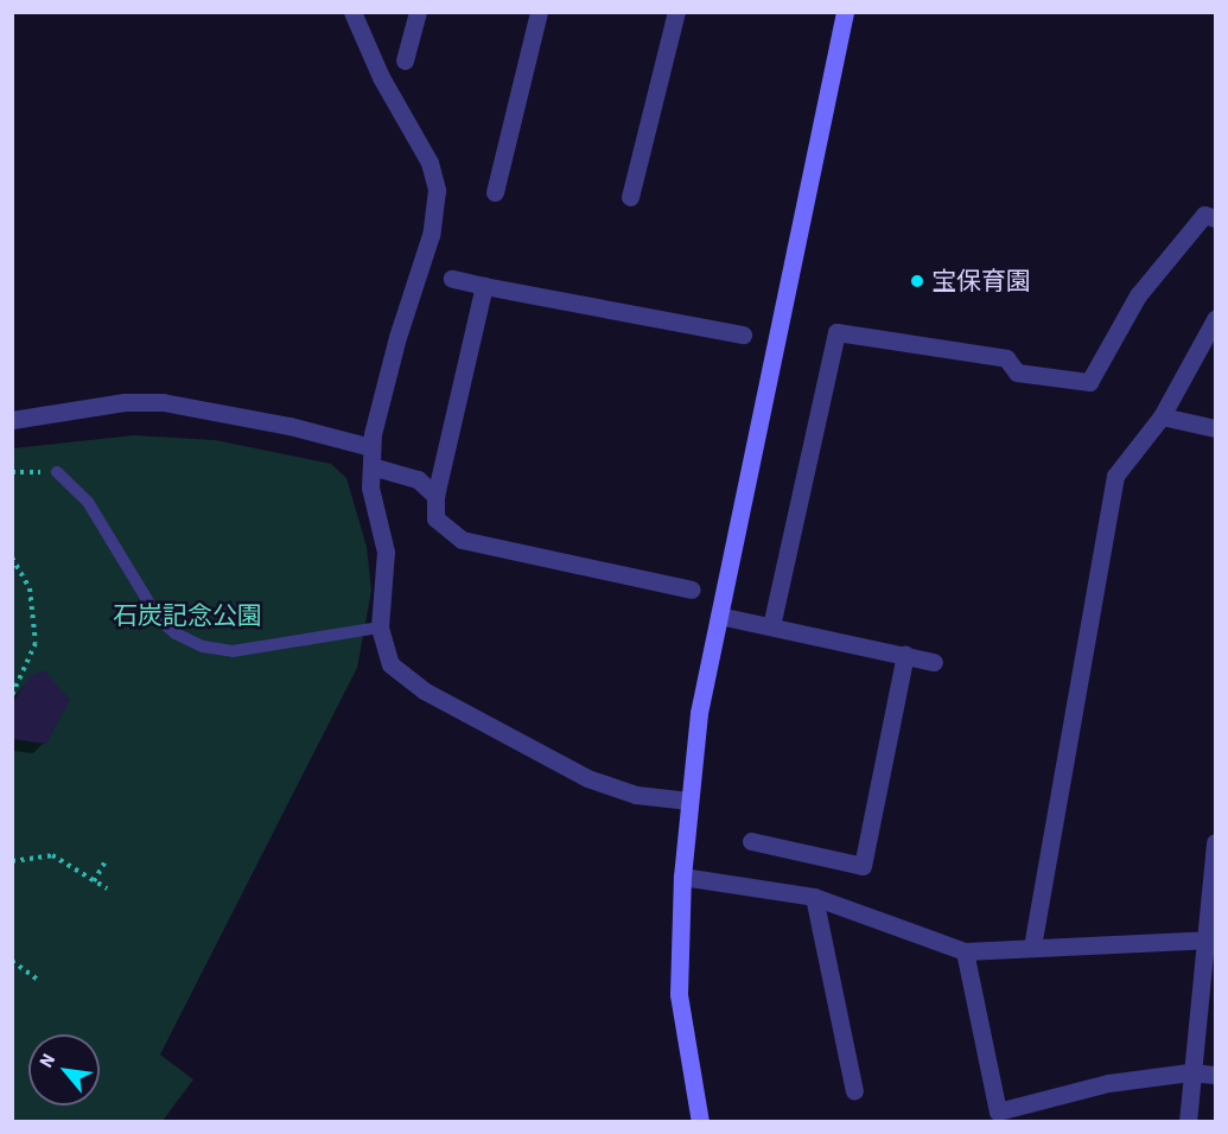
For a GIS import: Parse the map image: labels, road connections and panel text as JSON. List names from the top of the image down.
{
  "parks": ["石炭記念公園"],
  "places": ["宝保育園"],
  "north": "top left"
}
